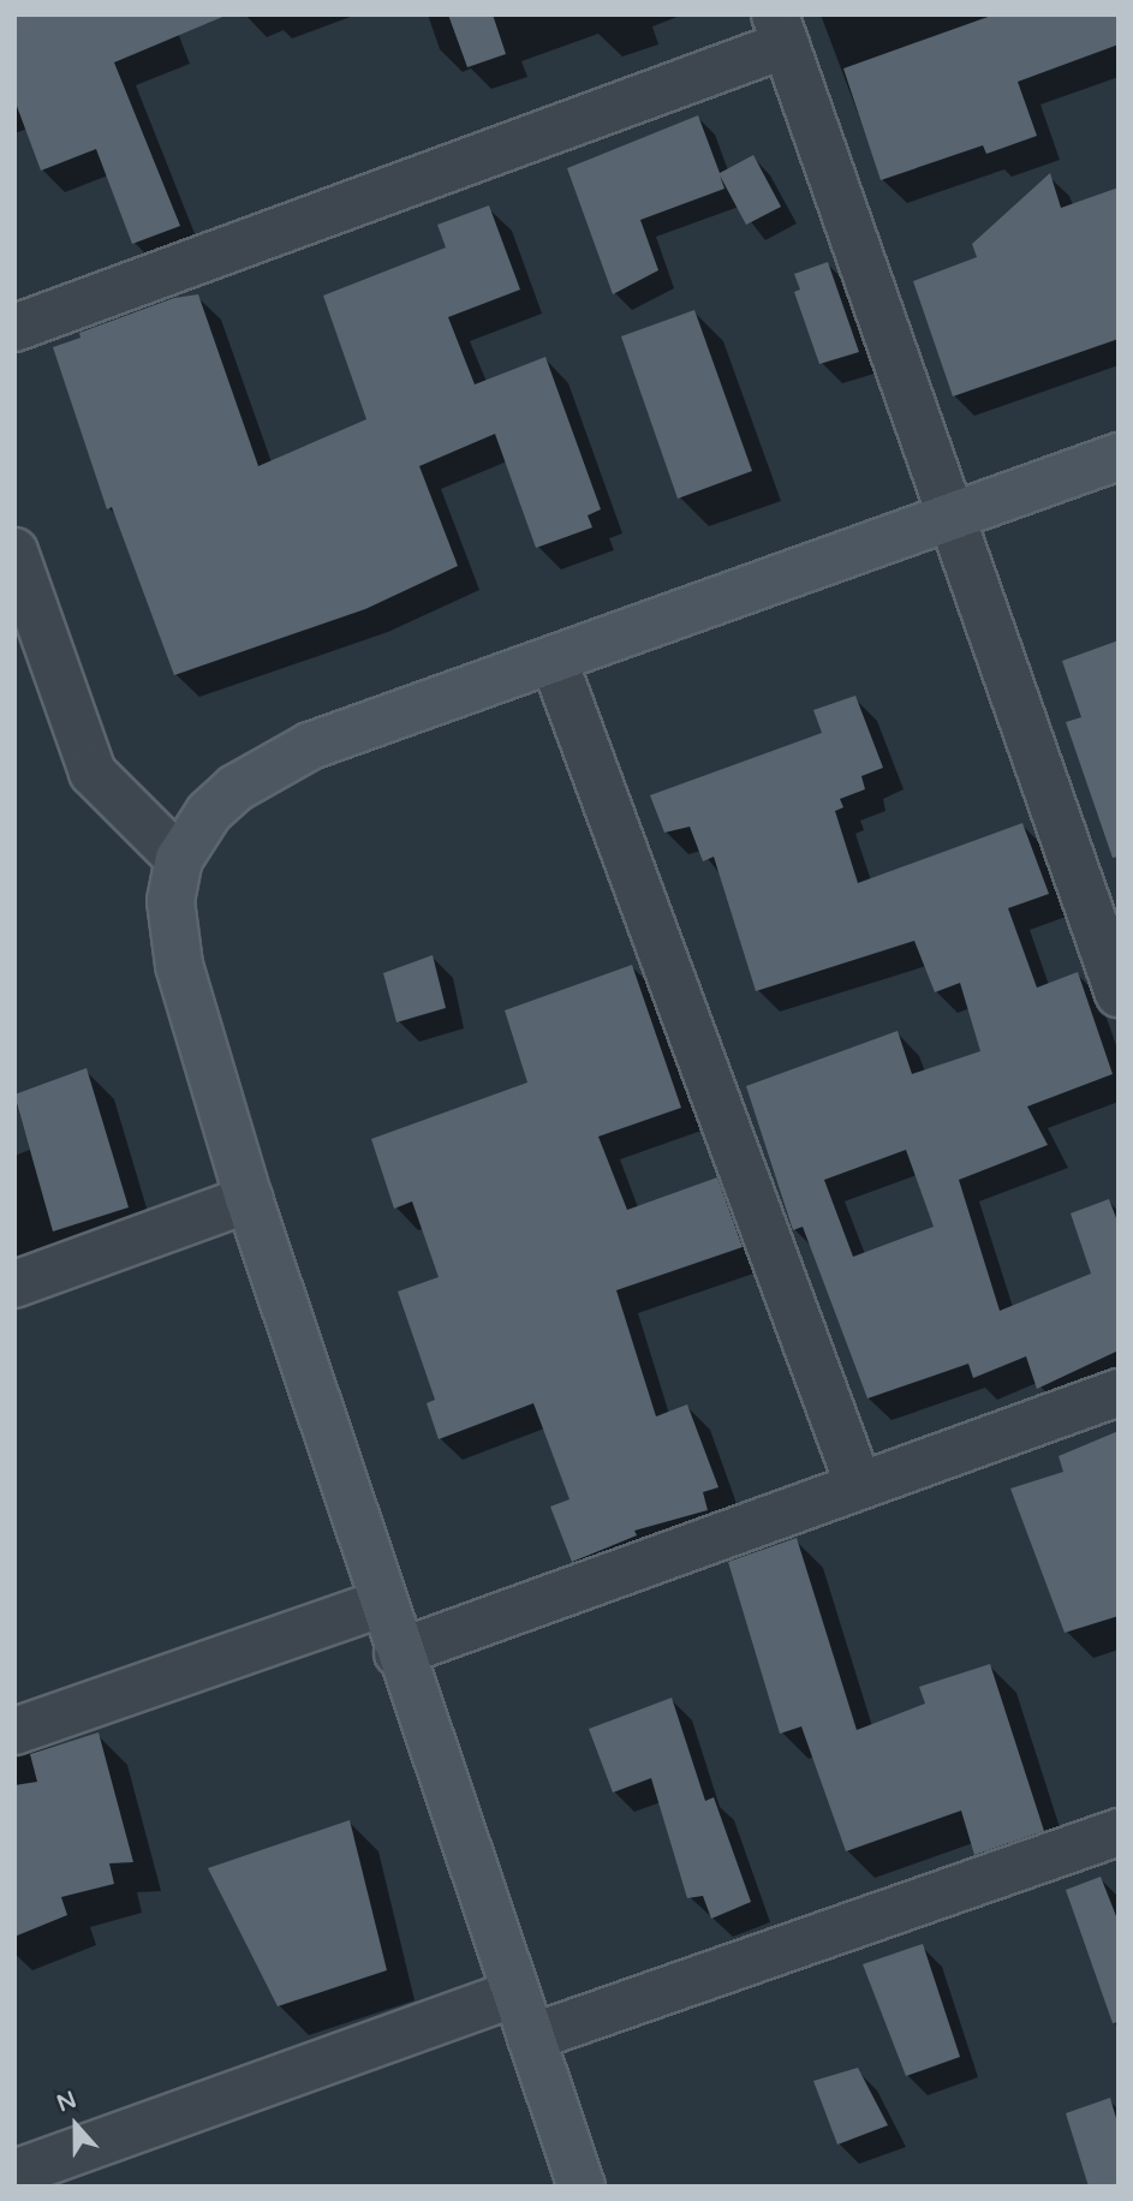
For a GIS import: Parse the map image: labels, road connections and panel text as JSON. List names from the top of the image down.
{
  "north": "top"
}
